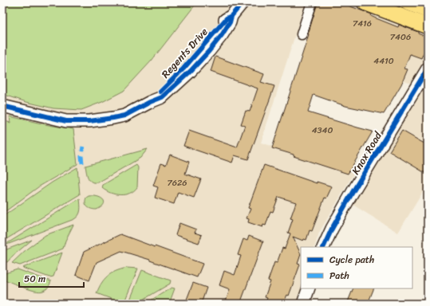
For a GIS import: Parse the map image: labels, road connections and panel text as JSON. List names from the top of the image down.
{
  "streets": {
    "street": ["Regents Drive", "Knox Road"]
  },
  "house_numbers": [
    "7416",
    "7406",
    "4410",
    "4340",
    "7626"
  ],
  "legend": ["Cycle path", "Path"],
  "scale_bar": "50 m"
}
